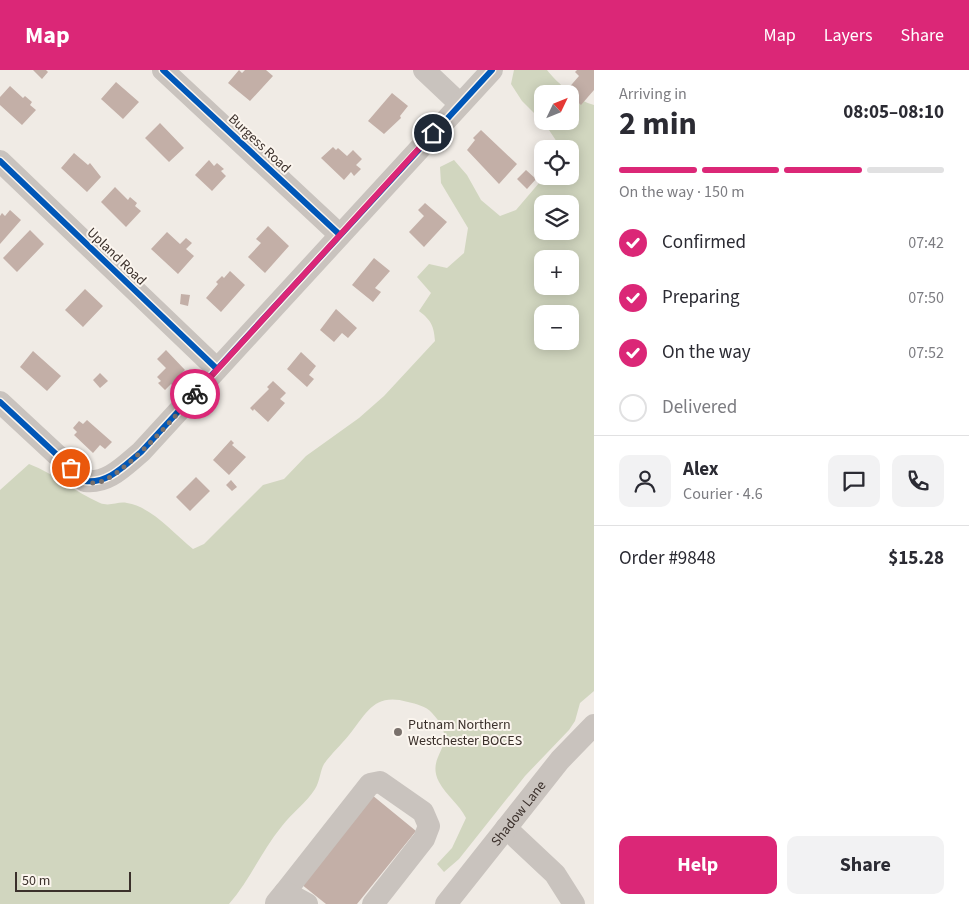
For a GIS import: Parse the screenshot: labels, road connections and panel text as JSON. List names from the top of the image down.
{
  "streets": {
    "street": ["Burgess Road", "Upland Road", "Shadow Lane"]
  },
  "places": ["Putnam Northern Westchester BOCES"],
  "scale_bar": "50 m",
  "north": "top right",
  "page": {
    "header": "Map",
    "nav": ["Map", "Layers", "Share"],
    "heading": ["2 min", "Arriving in", "08:05–08:10"],
    "panel": [
      "Alex",
      "Courier · 4.6",
      "Order #9848",
      "$15.28"
    ],
    "map_buttons": ["+", "−"],
    "bar": "On the way · 150 m",
    "list": [
      ["Confirmed", "07:42"],
      ["Preparing", "07:50"],
      ["On the way", "07:52"],
      "Delivered"
    ],
    "buttons": ["Help", "Share"],
    "scale": "50 m"
  }
}
